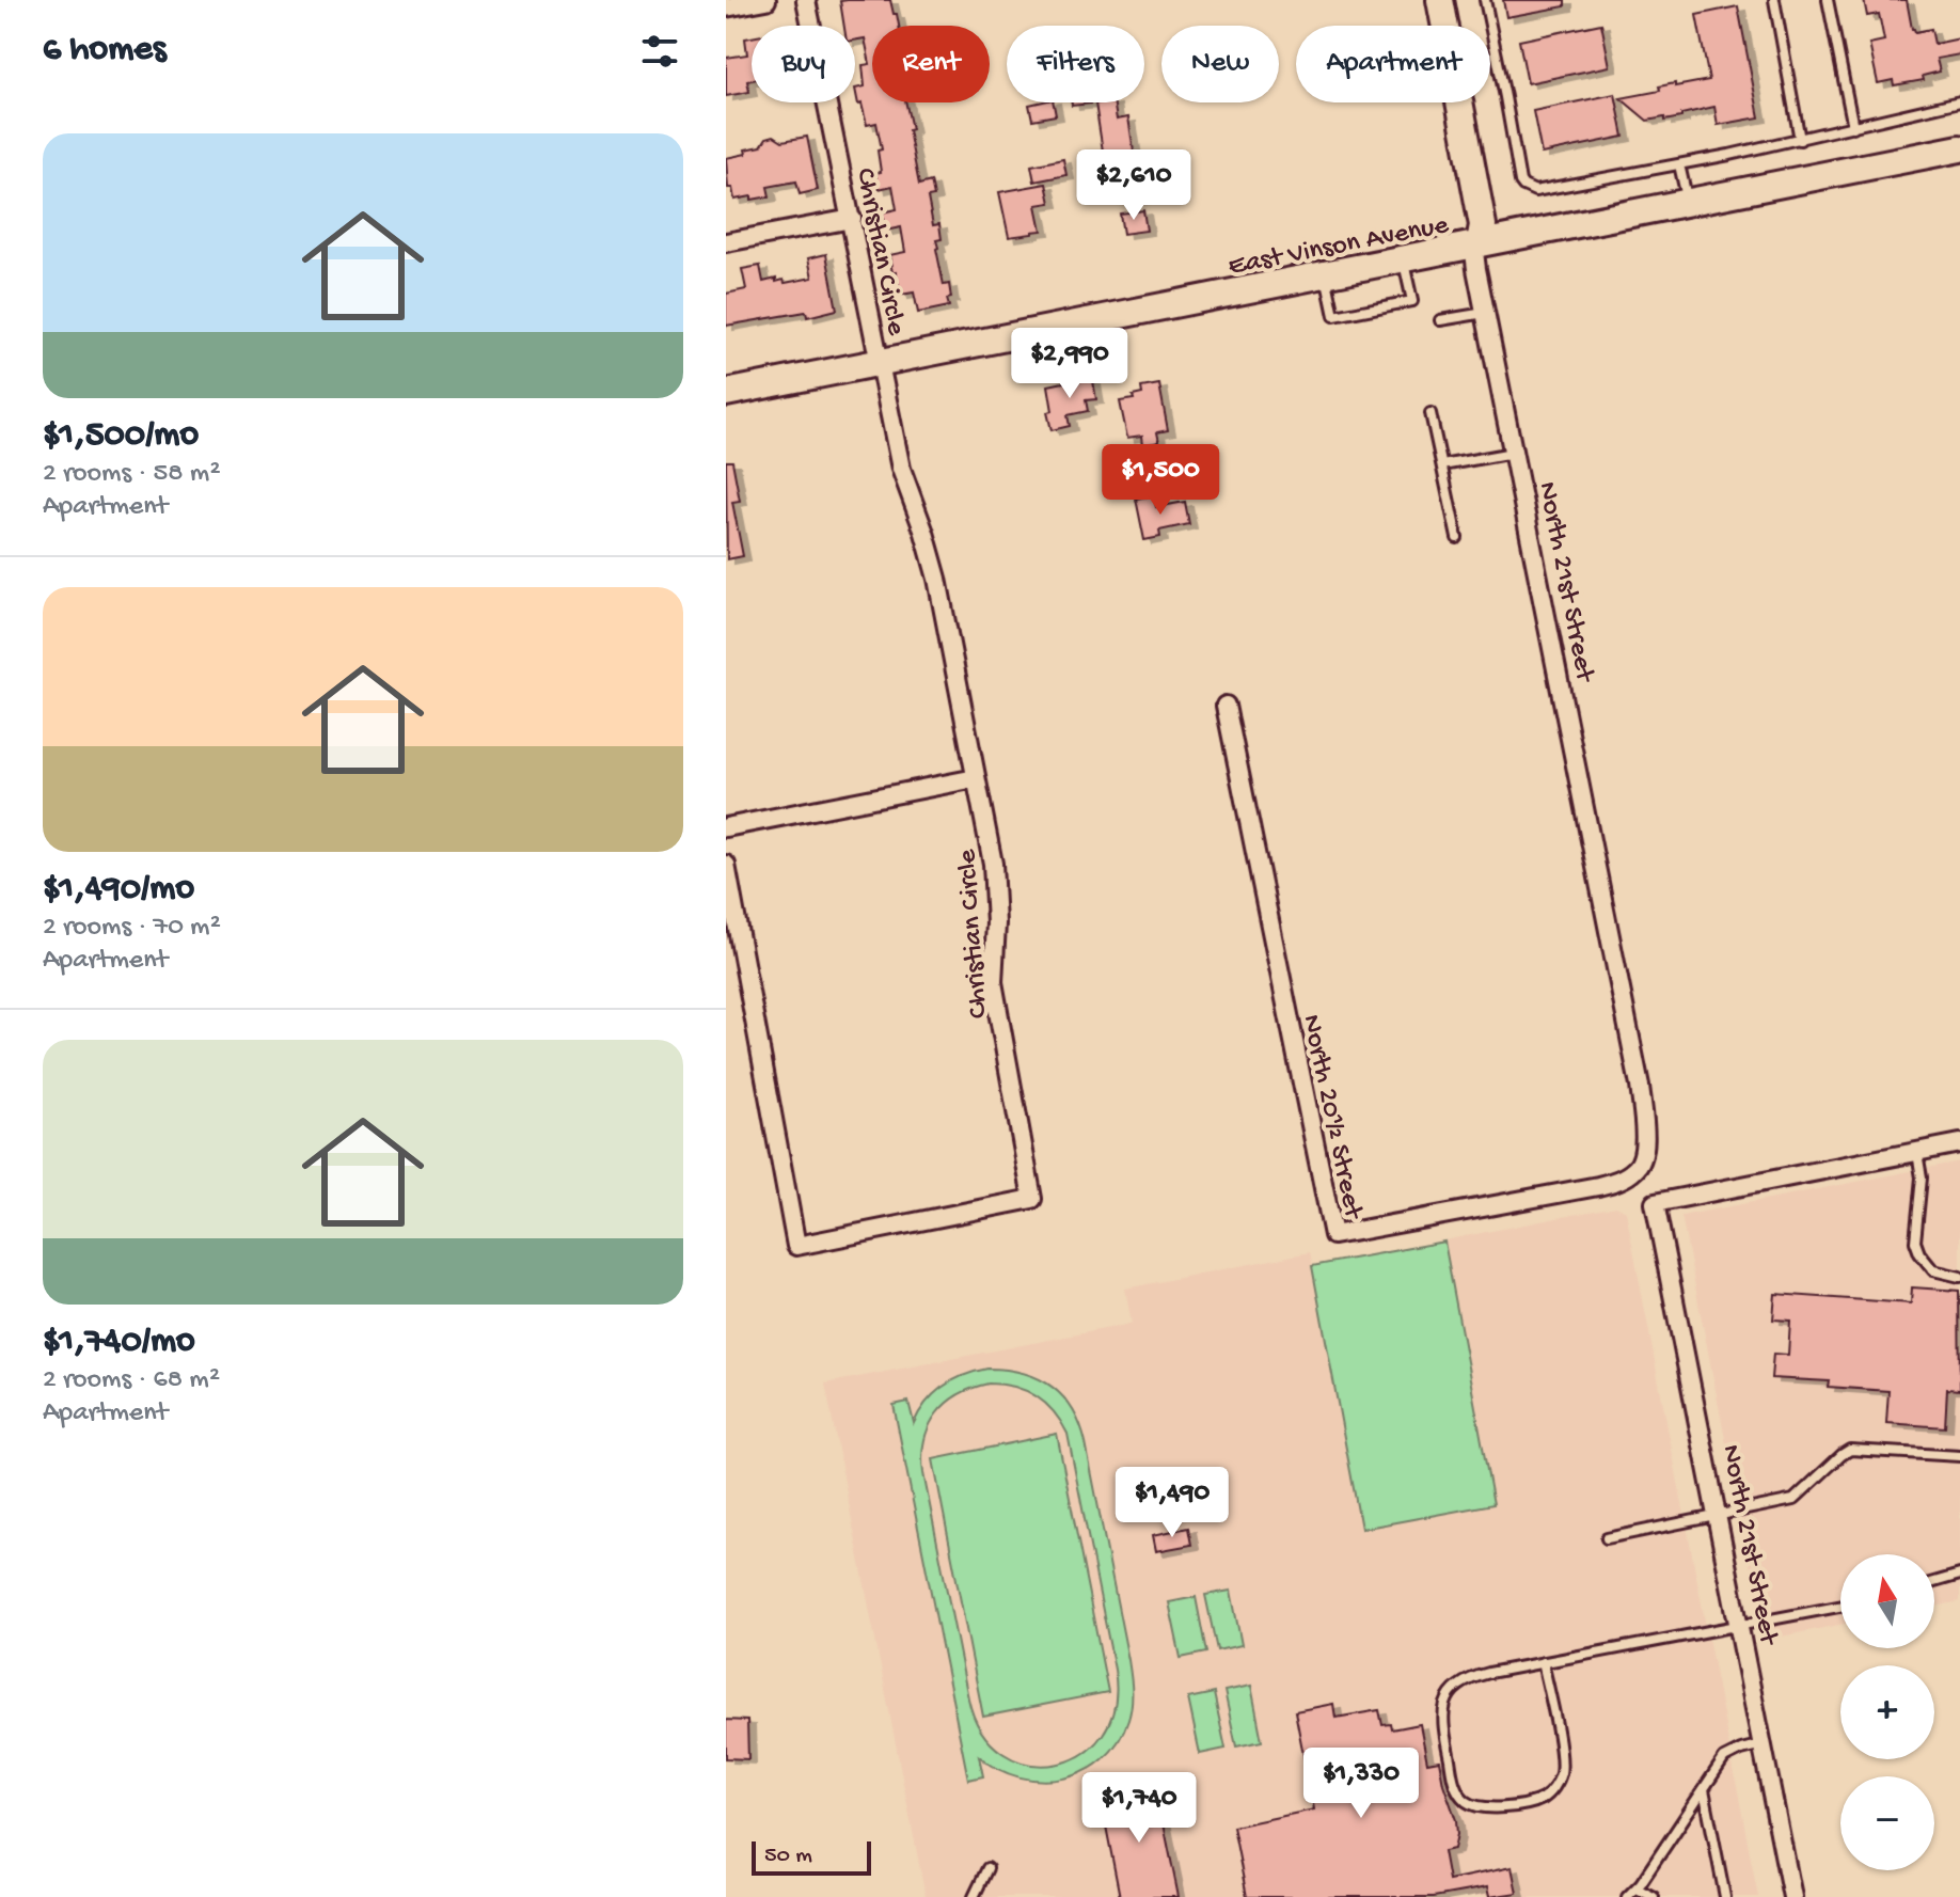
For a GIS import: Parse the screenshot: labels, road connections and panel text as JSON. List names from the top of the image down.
{
  "streets": {
    "street": [
      "East Vinson Avenue",
      "Christian Circle",
      "North 21st Street",
      "North 20½ Street"
    ]
  },
  "crossings": [
    ["East Vinson Avenue", "Christian Circle"],
    ["East Vinson Avenue", "North 21st Street"],
    ["North 21st Street", "North 20½ Street"]
  ],
  "scale_bar": "50 m",
  "north": "top",
  "page": {
    "heading": "6 homes",
    "chip": [
      "Buy",
      "Rent",
      "Filters",
      "New",
      "Apartment"
    ],
    "list": [
      {
        "name": "$1,500/mo",
        "note": "2 rooms · 58 m² · Apartment"
      },
      {
        "name": "$1,490/mo",
        "note": "2 rooms · 70 m² · Apartment"
      },
      {
        "name": "$1,740/mo",
        "note": "2 rooms · 68 m² · Apartment"
      }
    ],
    "price": [
      "$2,610",
      "$2,990",
      "$1,500",
      "$1,490",
      "$1,330",
      "$1,740"
    ],
    "map_buttons": ["+", "−"],
    "scale": "50 m"
  }
}
